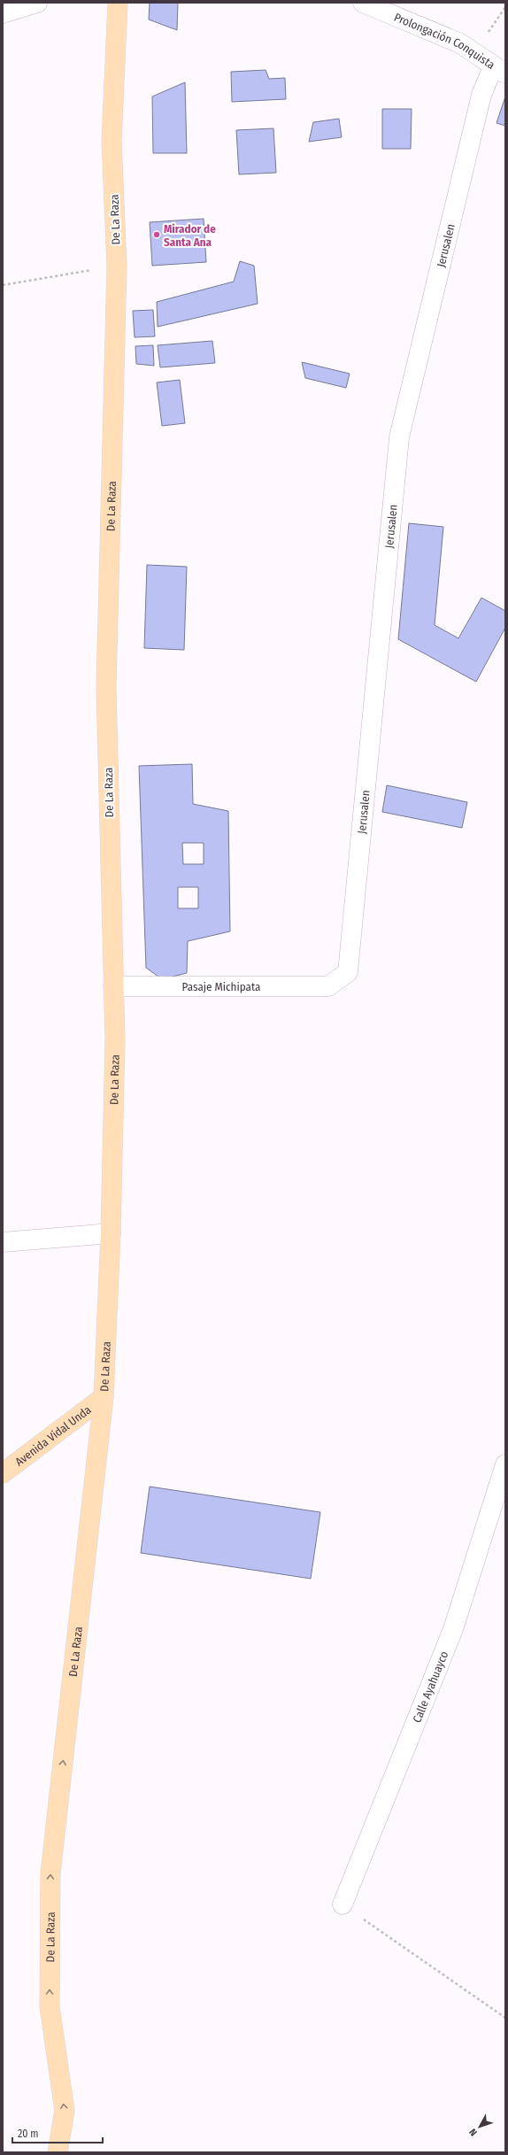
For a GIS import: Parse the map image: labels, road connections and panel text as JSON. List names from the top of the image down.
{
  "streets": {
    "main road": ["De La Raza", "Avenida Vidal Unda"],
    "street": [
      "Prolongación Conquista",
      "Jerusalen",
      "Pasaje Michipata",
      "Calle Ayahuayco"
    ]
  },
  "crossings": [
    ["Prolongación Conquista", "Jerusalen"],
    ["De La Raza", "Pasaje Michipata"],
    ["De La Raza", "Avenida Vidal Unda"],
    ["Jerusalen", "Pasaje Michipata"]
  ],
  "one_way": ["De La Raza"],
  "places": ["Mirador de Santa Ana"],
  "scale_bar": "20 m",
  "north": "bottom left"
}
